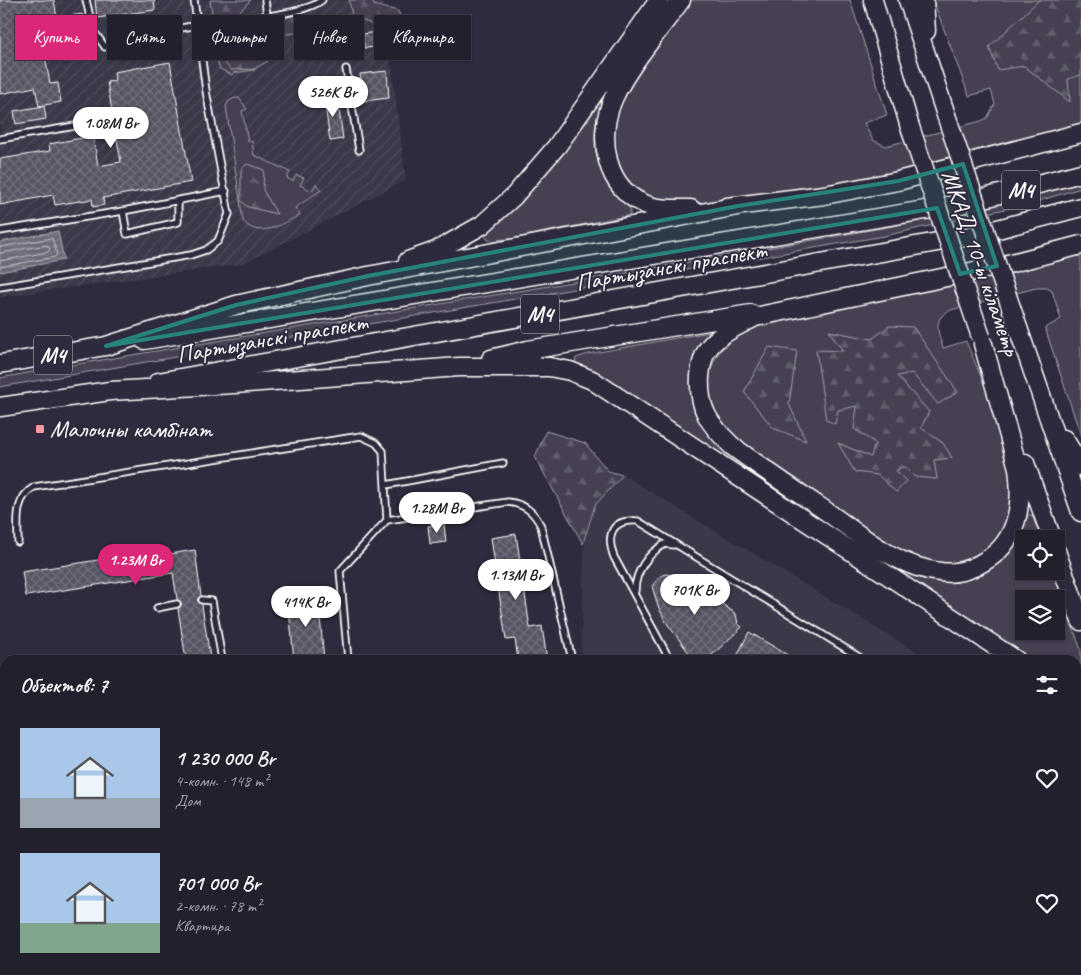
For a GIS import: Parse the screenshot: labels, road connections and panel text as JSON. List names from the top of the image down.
{
  "streets": {
    "main road": ["М4", "МКАД, 10-ы кіламетр", "Партызанскі праспект"]
  },
  "places": {
    "transit": ["Малочны камбінат"]
  },
  "page": {
    "chip": [
      "Купить",
      "Снять",
      "Фильтры",
      "Новое",
      "Квартира"
    ],
    "price": [
      "526K Br",
      "1.08M Br",
      "1.28M Br",
      "1.23M Br",
      "1.13M Br",
      "701K Br",
      "414K Br"
    ],
    "heading": "Объектов: 7",
    "list": [
      {
        "name": "1 230 000 Br",
        "note": "4-комн. · 148 m² · Дом"
      },
      {
        "name": "701 000 Br",
        "note": "2-комн. · 78 m² · Квартира"
      }
    ]
  }
}
